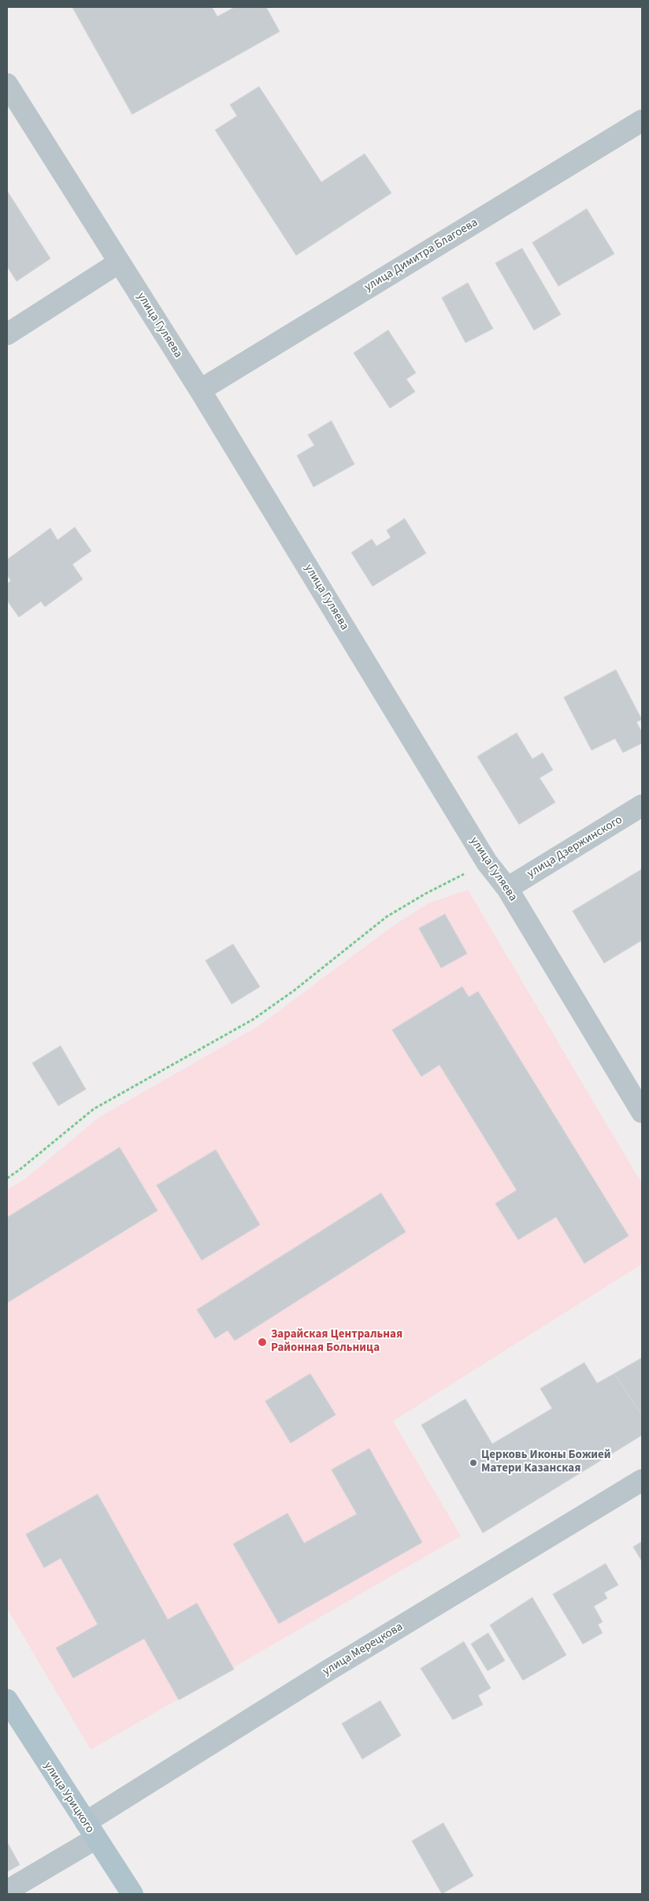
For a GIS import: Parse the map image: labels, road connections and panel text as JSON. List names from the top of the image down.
{
  "streets": {
    "main road": ["улица Урицкого"],
    "street": [
      "улица Димитра Благоева",
      "улица Гуляева",
      "улица Дзержинского",
      "улица Мерецкова"
    ]
  },
  "crossings": [
    ["улица Димитра Благоева", "улица Гуляева"],
    ["улица Гуляева", "улица Дзержинского"],
    ["улица Мерецкова", "улица Урицкого"]
  ],
  "places": ["Зарайская Центральная Районная Больница", "Церковь Иконы Божией Матери Казанская"]
}
